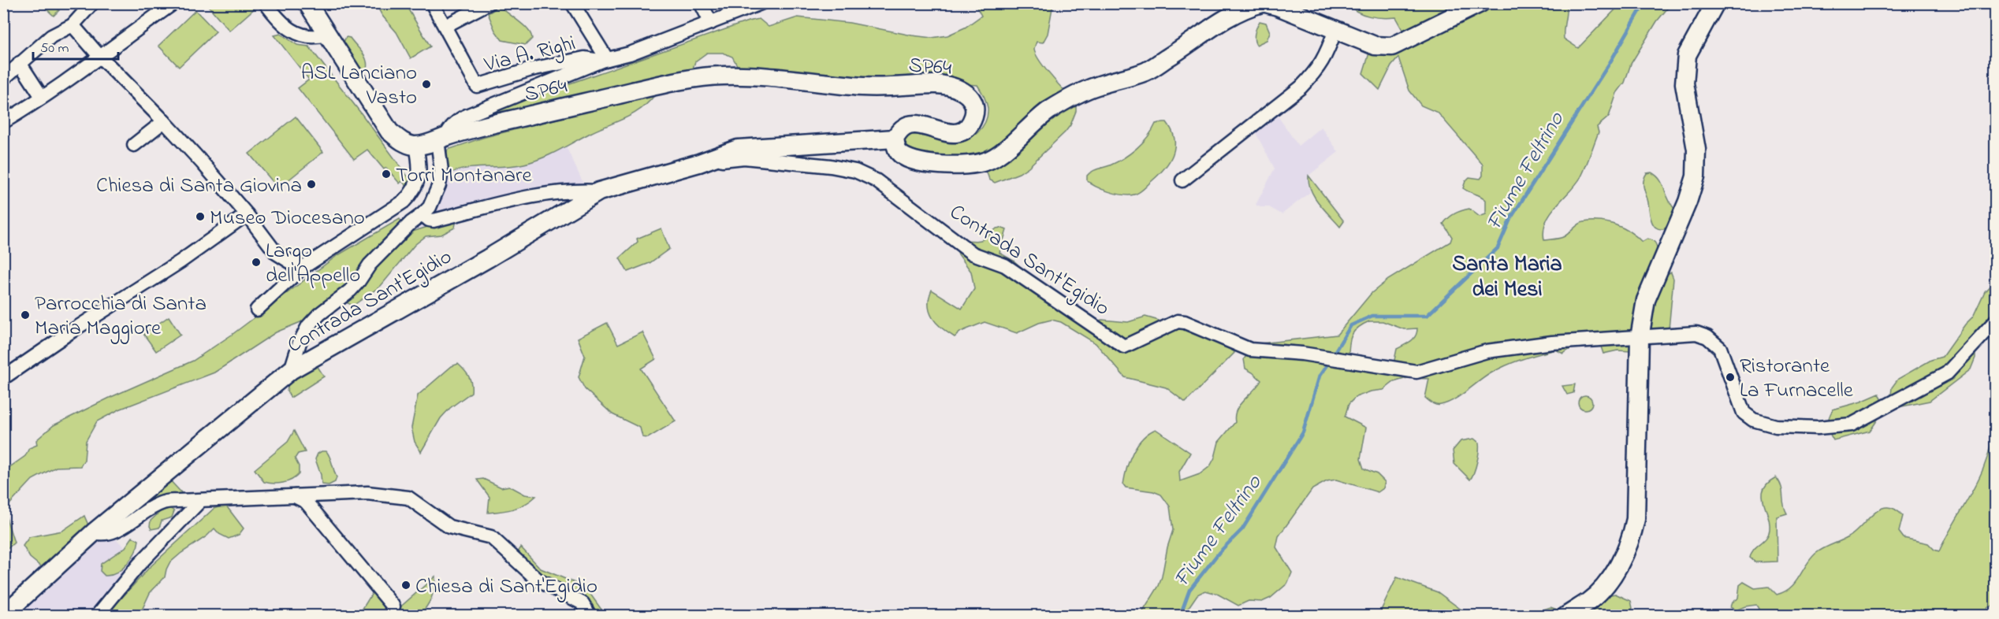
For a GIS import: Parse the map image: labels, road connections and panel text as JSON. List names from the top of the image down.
{
  "streets": {
    "street": ["Via A. Righi", "SP64", "Contrada Sant'Egidio"]
  },
  "crossings": [
    ["SP64", "Contrada Sant'Egidio"]
  ],
  "districts": ["Santa Maria dei Mesi"],
  "water": ["Fiume Feltrino"],
  "places": [
    "ASL Lanciano Vasto",
    "Torri Montanare",
    "Chiesa di Santa Giovina",
    "Museo Diocesano",
    "Largo dell'Appello",
    "Parrocchia di Santa Maria Maggiore",
    "Ristorante La Furnacelle",
    "Chiesa di Sant'Egidio"
  ],
  "scale_bar": "50 m"
}
